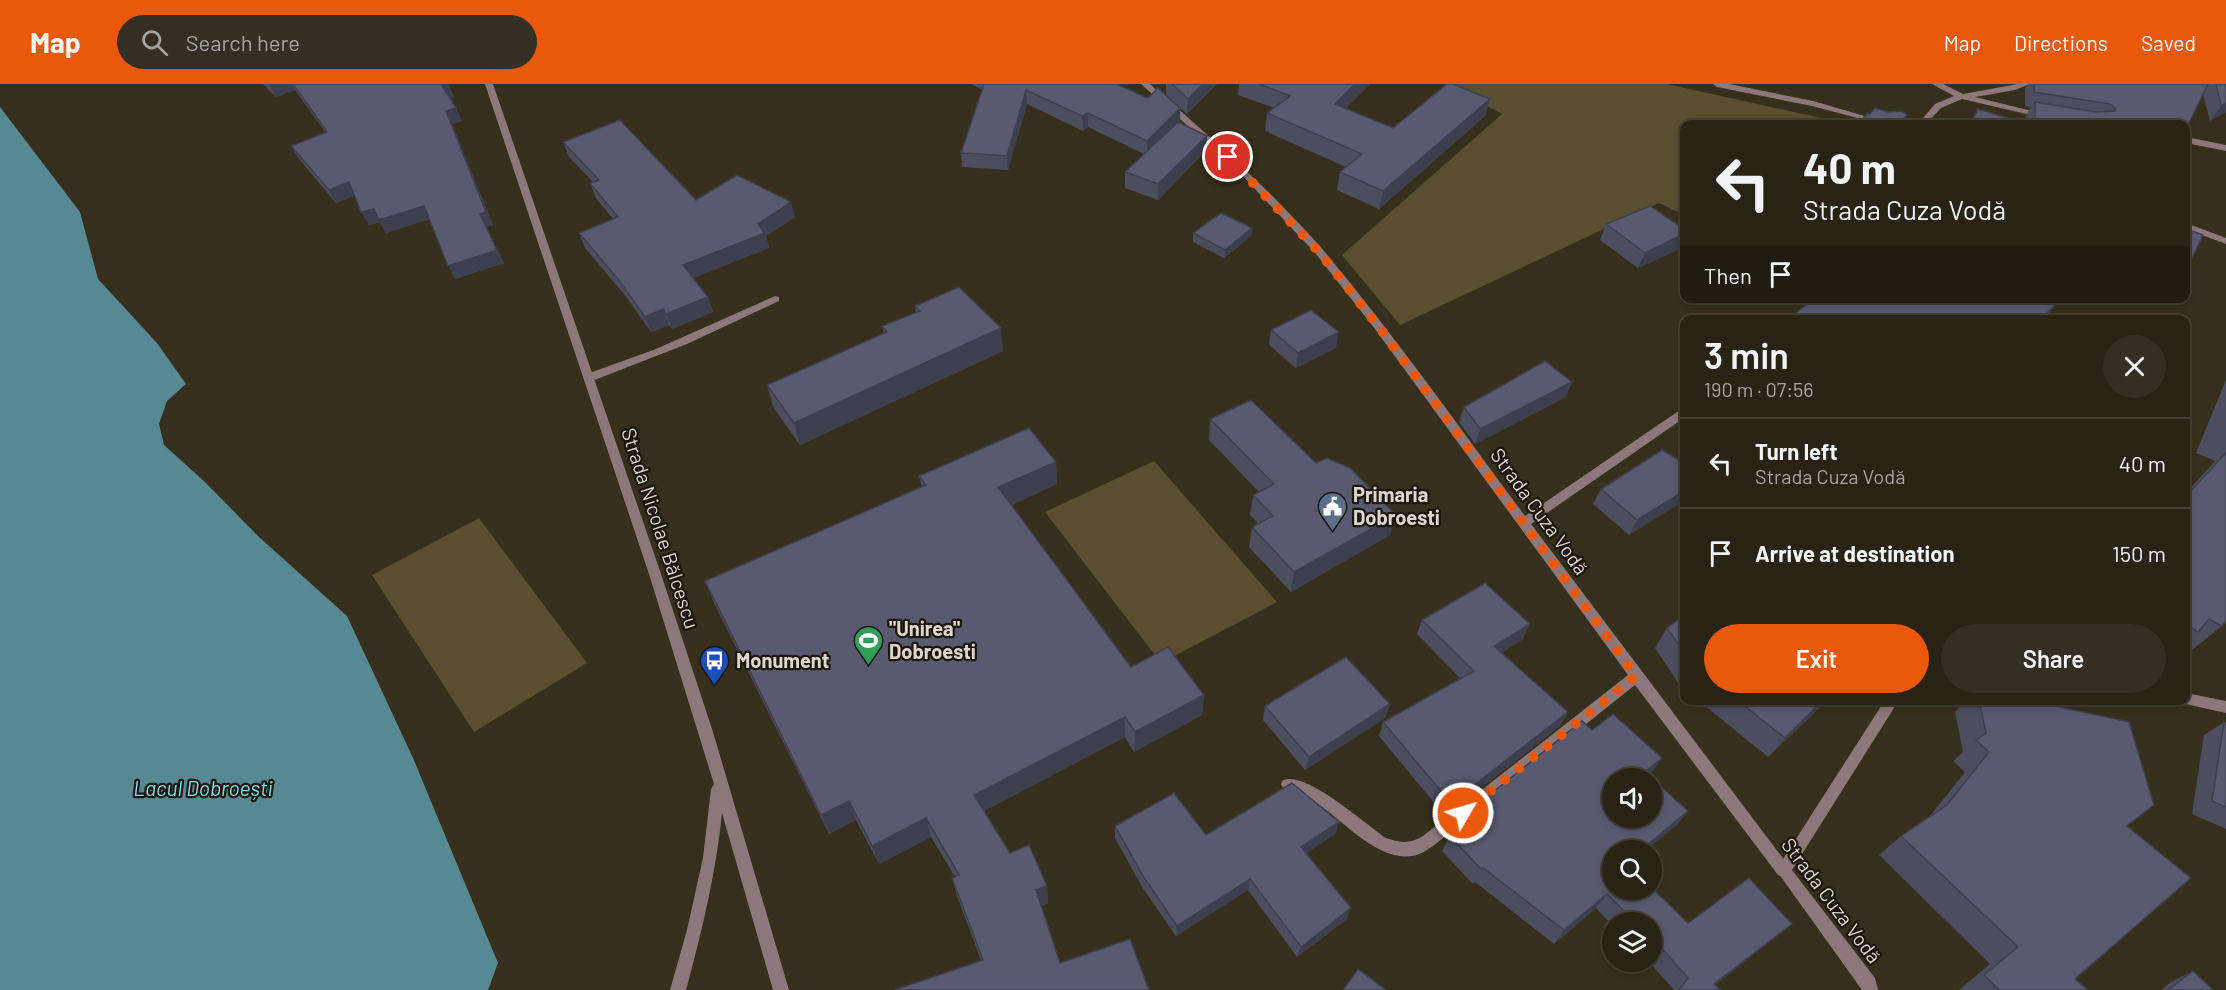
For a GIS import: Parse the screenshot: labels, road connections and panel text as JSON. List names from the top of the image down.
{
  "streets": {
    "street": ["Strada Cuza Vodă", "Strada Nicolae Bălcescu"]
  },
  "water": ["Lacul Dobroești"],
  "places": {
    "public building": ["Primaria Dobroesti"],
    "sports": ["\"Unirea\" Dobroesti"],
    "bus stop": ["Monument"]
  },
  "page": {
    "header": "Map",
    "search": "Search here",
    "nav": ["Map", "Directions", "Saved"],
    "turn": ["40 m", "Strada Cuza Vodă"],
    "then": "Then",
    "heading": ["3 min", "190 m · 07:56"],
    "list": [
      {
        "name": "Turn left",
        "note": "Strada Cuza Vodă",
        "value": "40 m"
      },
      {
        "name": "Arrive at destination",
        "value": "150 m"
      }
    ],
    "buttons": ["Exit", "Share"]
  }
}
